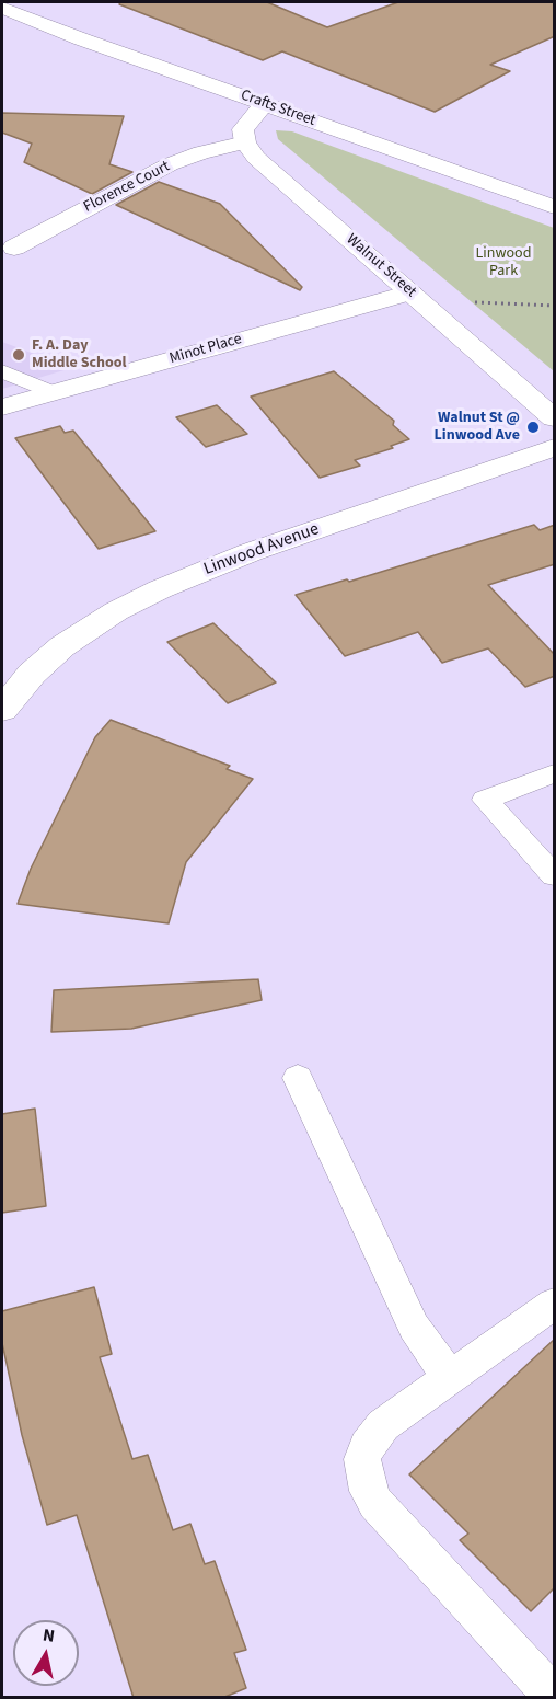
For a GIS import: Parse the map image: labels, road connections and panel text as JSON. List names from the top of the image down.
{
  "streets": {
    "main road": [
      "Crafts Street",
      "Florence Court",
      "Walnut Street",
      "Minot Place",
      "Linwood Avenue"
    ]
  },
  "crossings": [
    ["Florence Court", "Walnut Street"],
    ["Walnut Street", "Minot Place"]
  ],
  "parks": ["Linwood Park"],
  "places": ["F. A. Day Middle School", "Walnut St @ Linwood Ave"],
  "north": "top"
}
